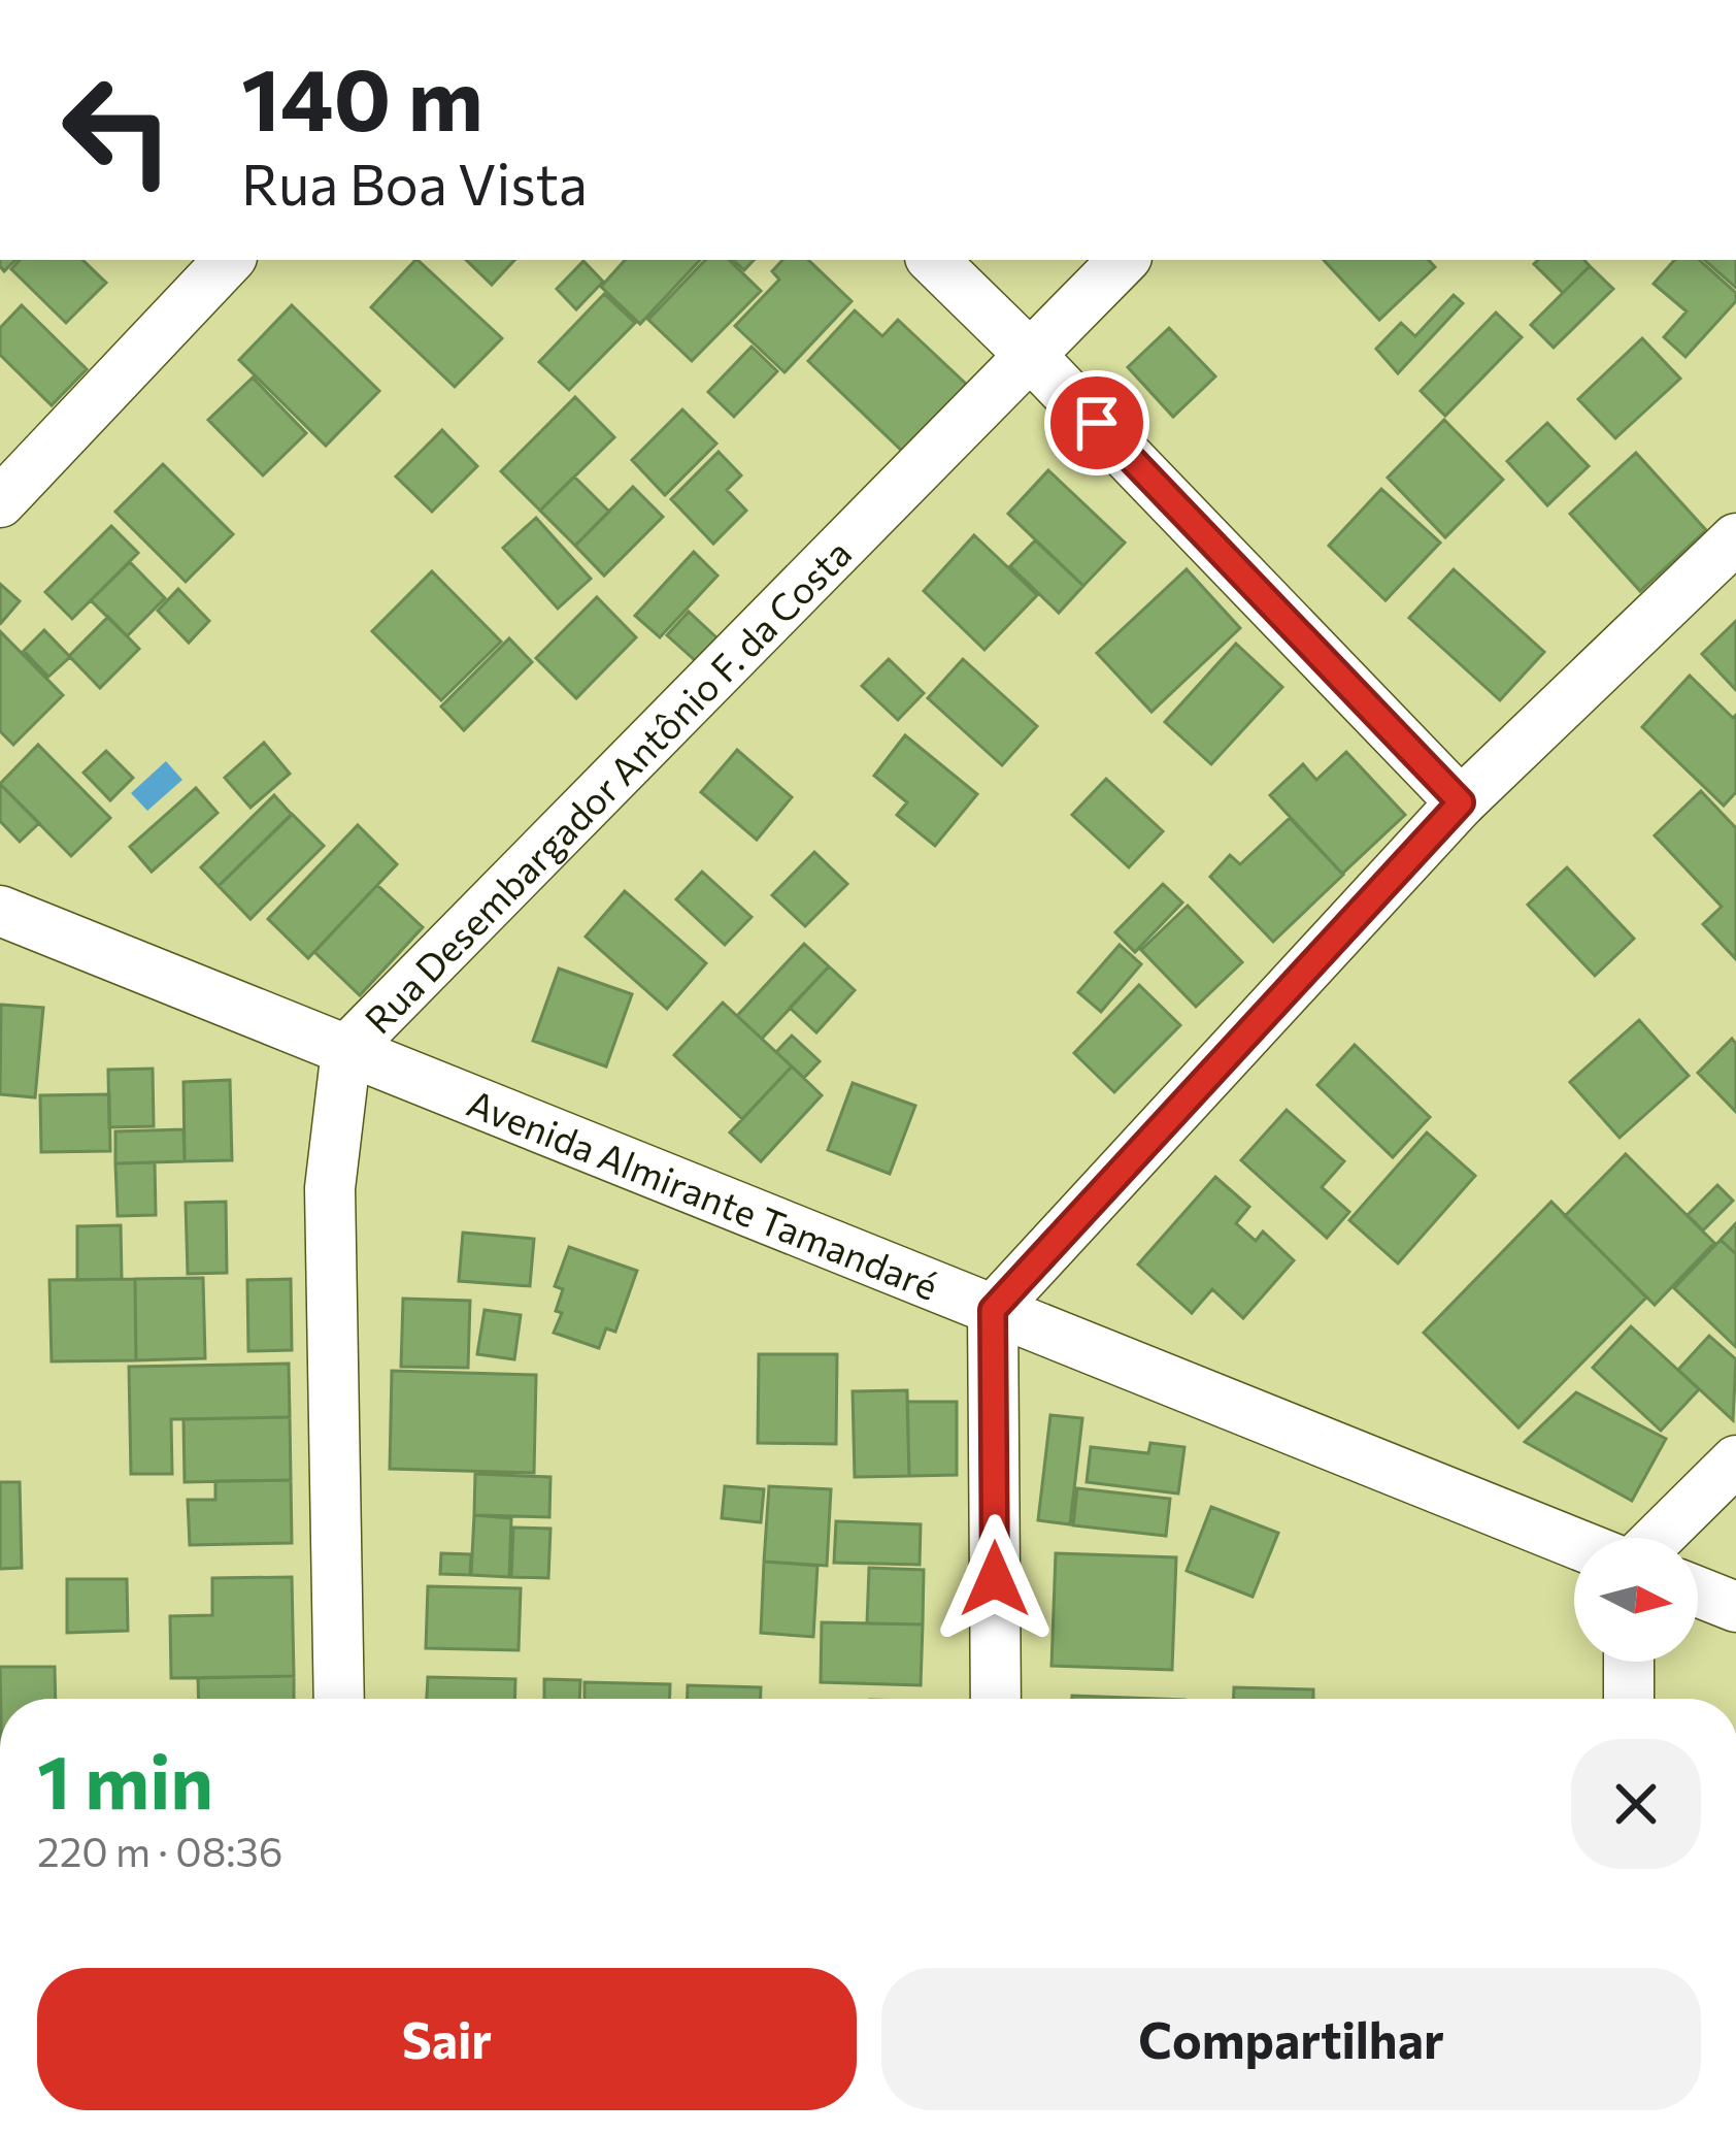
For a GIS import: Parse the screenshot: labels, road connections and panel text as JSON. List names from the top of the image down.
{
  "streets": {
    "street": ["Rua Desembargador Antônio F. da Costa", "Avenida Almirante Tamandaré"]
  },
  "crossings": [
    ["Rua Desembargador Antônio F. da Costa", "Avenida Almirante Tamandaré"]
  ],
  "north": "right",
  "page": {
    "turn": ["140 m", "Rua Boa Vista"],
    "heading": ["1 min", "220 m · 08:36"],
    "buttons": ["Sair", "Compartilhar"]
  }
}
